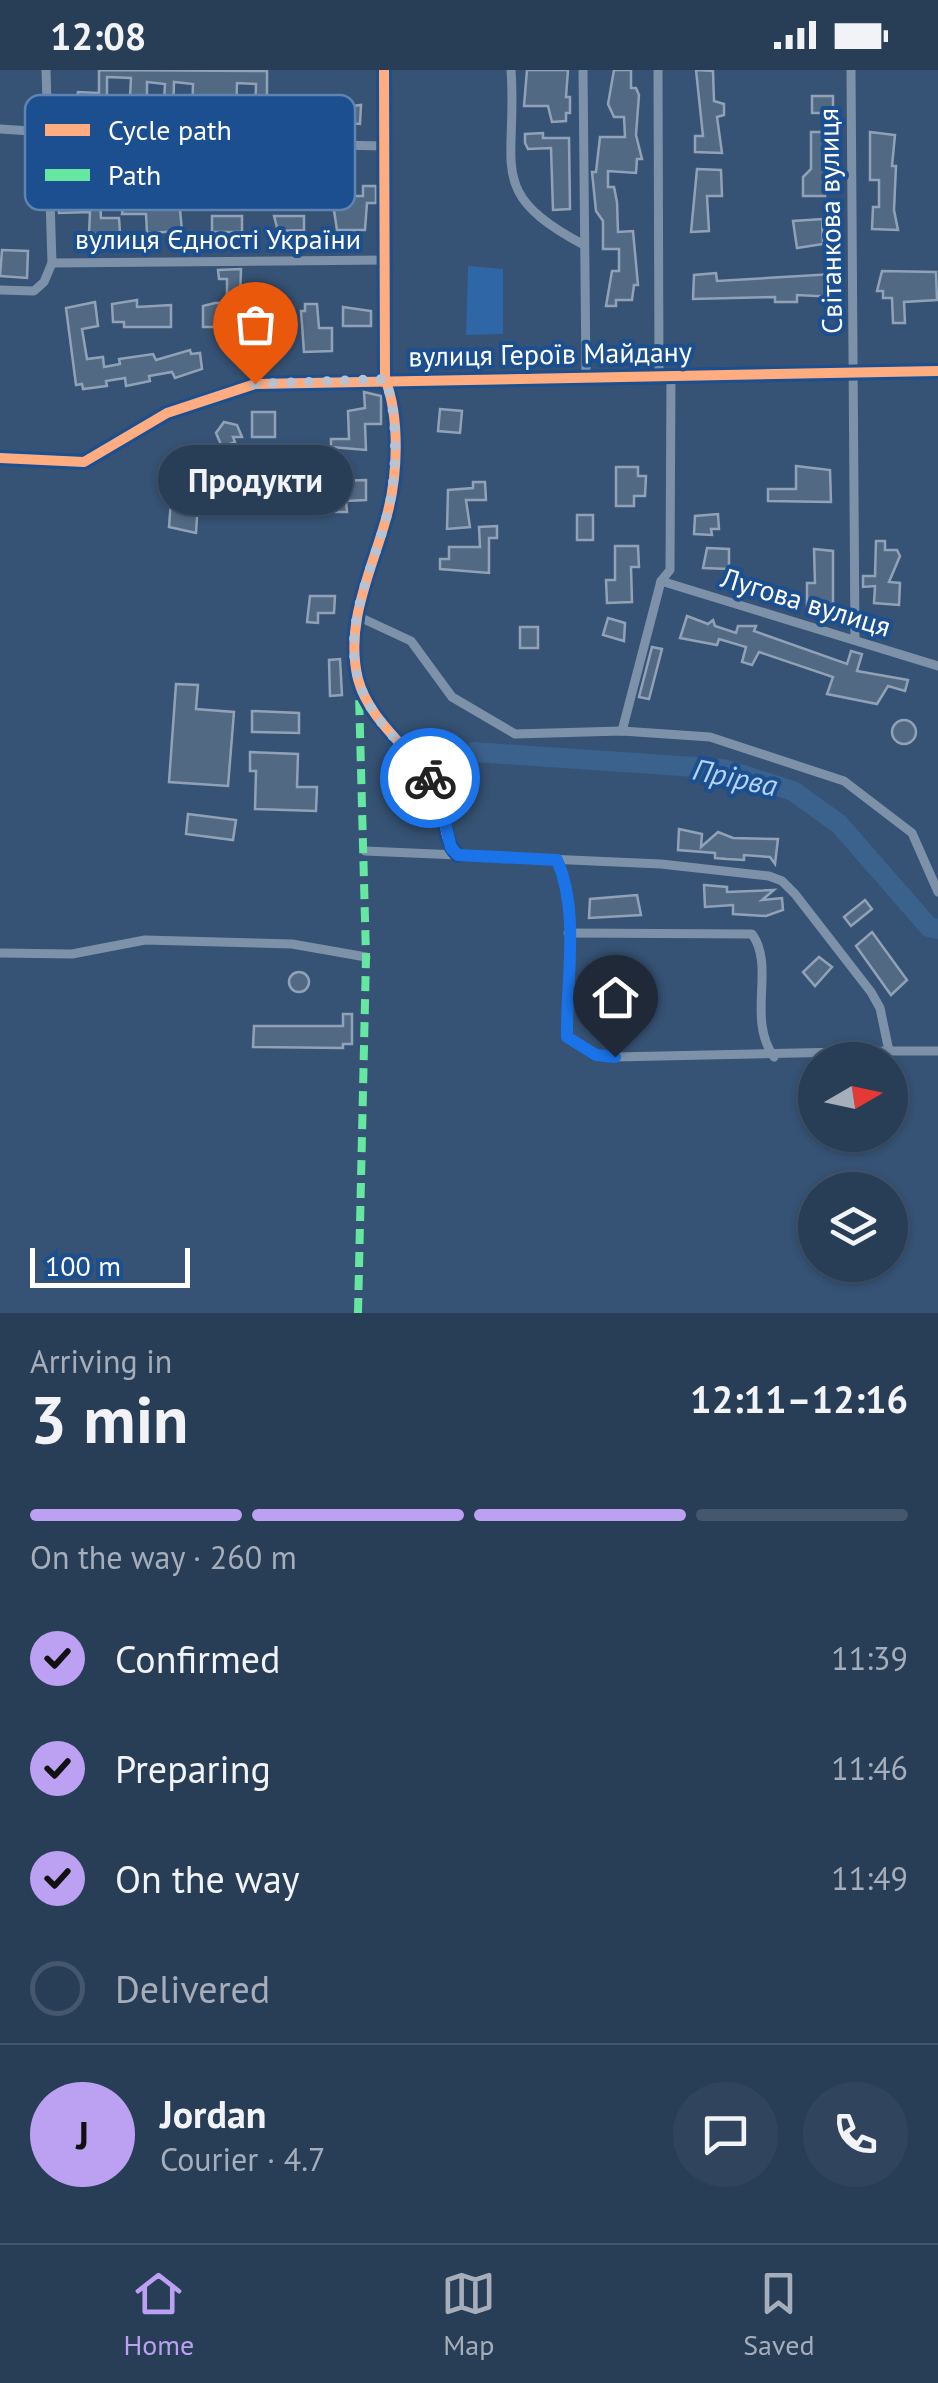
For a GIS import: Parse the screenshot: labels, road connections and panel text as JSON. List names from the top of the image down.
{
  "streets": {
    "street": [
      "Світанкова вулиця",
      "вулиця Єдності України",
      "вулиця Героїв Майдану",
      "Лугова вулиця"
    ]
  },
  "crossings": [
    ["Світанкова вулиця", "вулиця Героїв Майдану"],
    ["Світанкова вулиця", "Лугова вулиця"]
  ],
  "water": ["Прірва"],
  "places": ["Продукти"],
  "legend": ["Cycle path", "Path"],
  "scale_bar": "100 m",
  "north": "right",
  "page": {
    "status": "12:08",
    "bubble": "Продукти",
    "scale": "100 m",
    "heading": ["3 min", "Arriving in", "12:11–12:16"],
    "panel": ["Jordan", "Courier · 4.7"],
    "bar": "On the way · 260 m",
    "list": [
      ["Confirmed", "11:39"],
      ["Preparing", "11:46"],
      ["On the way", "11:49"],
      "Delivered"
    ],
    "round": "J",
    "tabs": ["Home", "Map", "Saved"]
  }
}
